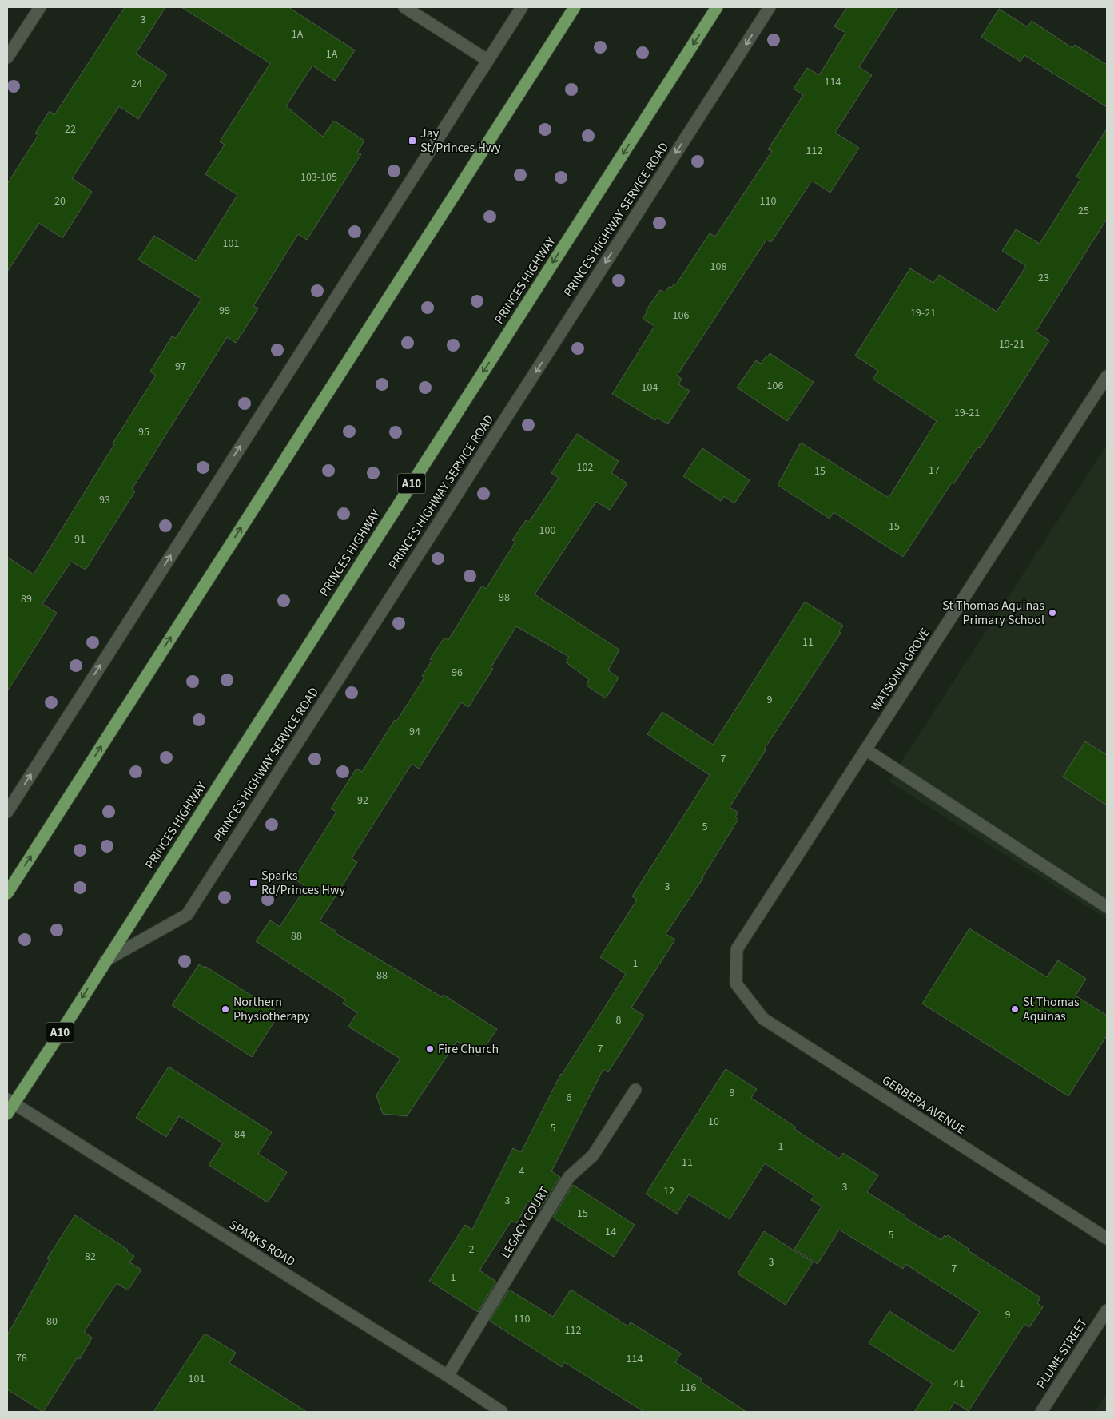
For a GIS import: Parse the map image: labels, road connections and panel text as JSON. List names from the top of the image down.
{
  "streets": {
    "highway": ["PRINCES HIGHWAY", "A10"],
    "street": [
      "PRINCES HIGHWAY SERVICE ROAD",
      "WATSONIA GROVE",
      "GERBERA AVENUE",
      "LEGACY COURT",
      "SPARKS ROAD",
      "PLUME STREET"
    ]
  },
  "crossings": [
    ["PRINCES HIGHWAY SERVICE ROAD", "PRINCES HIGHWAY"],
    ["PRINCES HIGHWAY", "SPARKS ROAD"],
    ["WATSONIA GROVE", "GERBERA AVENUE"],
    ["LEGACY COURT", "SPARKS ROAD"]
  ],
  "one_way": ["PRINCES HIGHWAY SERVICE ROAD", "PRINCES HIGHWAY"],
  "places": {
    "transit": ["Jay St/Princes Hwy", "Sparks Rd/Princes Hwy"],
    "other": [
      "St Thomas Aquinas Primary School",
      "Northern Physiotherapy",
      "St Thomas Aquinas",
      "Fire Church"
    ]
  },
  "house_numbers": [
    "3",
    "1A",
    "1A",
    "114",
    "24",
    "22",
    "112",
    "103-105",
    "20",
    "110",
    "25",
    "101",
    "108",
    "23",
    "99",
    "19-21",
    "106",
    "19-21",
    "97",
    "106",
    "104",
    "19-21",
    "95",
    "102",
    "17",
    "15",
    "93",
    "15",
    "100",
    "91",
    "98",
    "89",
    "11",
    "96",
    "9",
    "94",
    "7",
    "92",
    "5",
    "3",
    "88",
    "1",
    "88",
    "8",
    "7",
    "9",
    "6",
    "10",
    "5",
    "84",
    "1",
    "11",
    "4",
    "3",
    "12",
    "3",
    "15",
    "14",
    "5",
    "2",
    "82",
    "3",
    "7",
    "1",
    "9",
    "110",
    "80",
    "112",
    "78",
    "114",
    "101",
    "41",
    "116"
  ]
}
